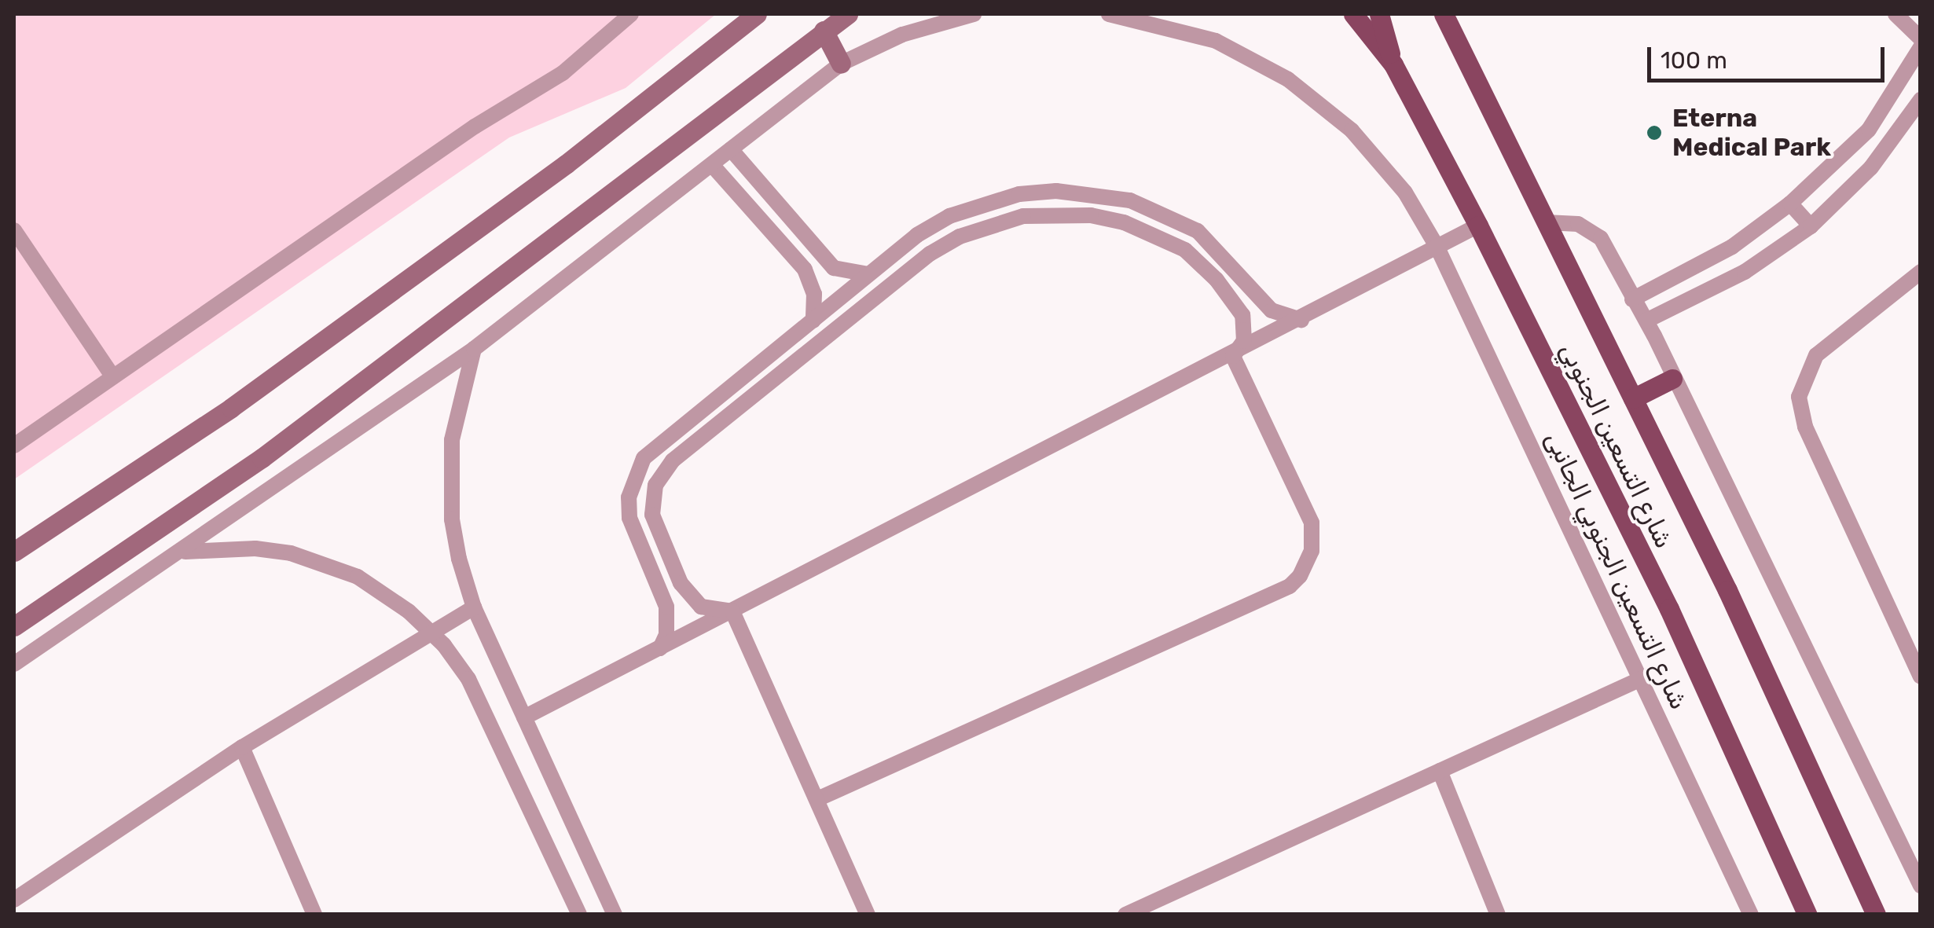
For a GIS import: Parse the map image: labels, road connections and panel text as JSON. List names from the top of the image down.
{
  "streets": {
    "main road": ["شارع التسعين الجنوبي"],
    "street": ["شارع التسعين الجنوبي الجانبى"]
  },
  "places": ["Eterna Medical Park"],
  "scale_bar": "100 m"
}
